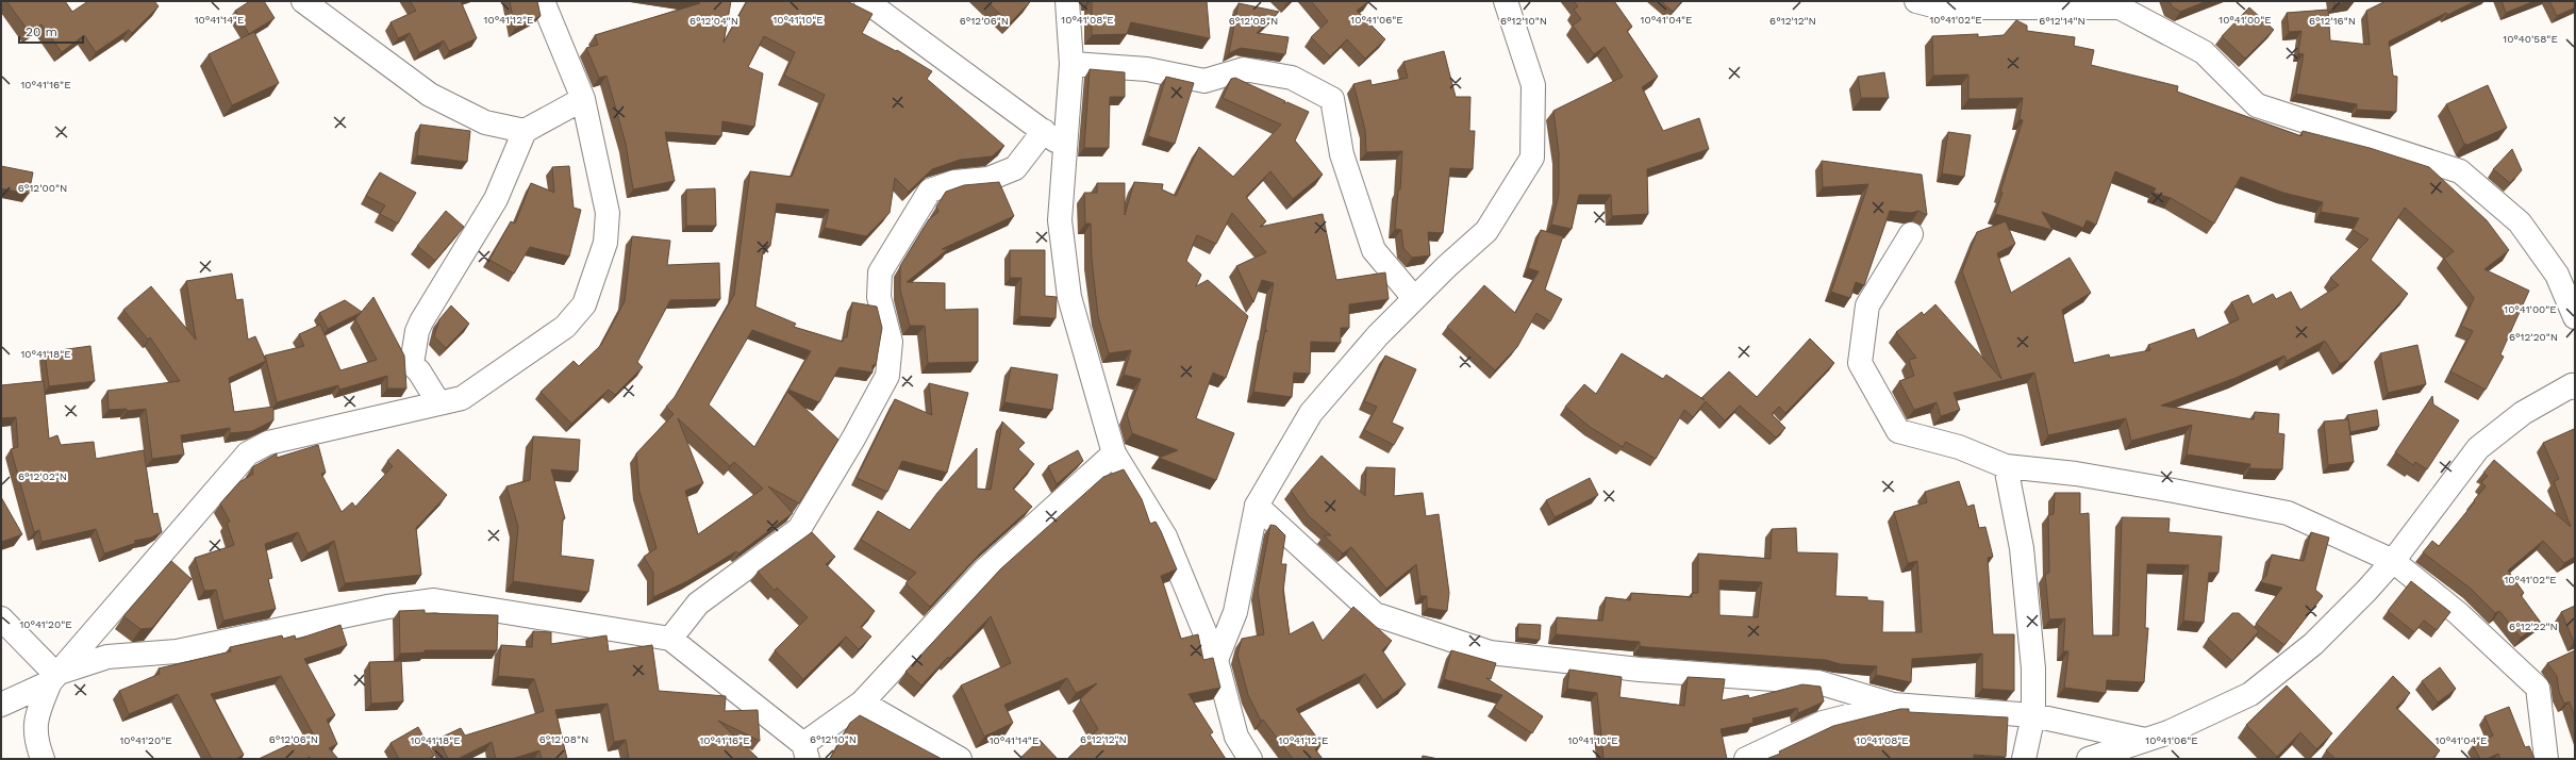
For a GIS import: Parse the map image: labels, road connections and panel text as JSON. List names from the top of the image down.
{
  "scale_bar": "20 m",
  "coordinates": [
    "10°41'14\"E",
    "10°41'12\"E",
    "10°41'10\"E",
    "10°41'08\"E",
    "10°41'06\"E",
    "10°41'04\"E",
    "10°41'02\"E",
    "10°41'00\"E",
    "6°12'04\"N",
    "6°12'06\"N",
    "6°12'08\"N",
    "6°12'10\"N",
    "6°12'12\"N",
    "6°12'14\"N",
    "6°12'16\"N",
    "10°40'58\"E",
    "10°41'16\"E",
    "6°12'00\"N",
    "6°12'20\"N",
    "10°41'18\"E",
    "6°12'02\"N",
    "10°41'20\"E",
    "6°12'22\"N"
  ]
}
